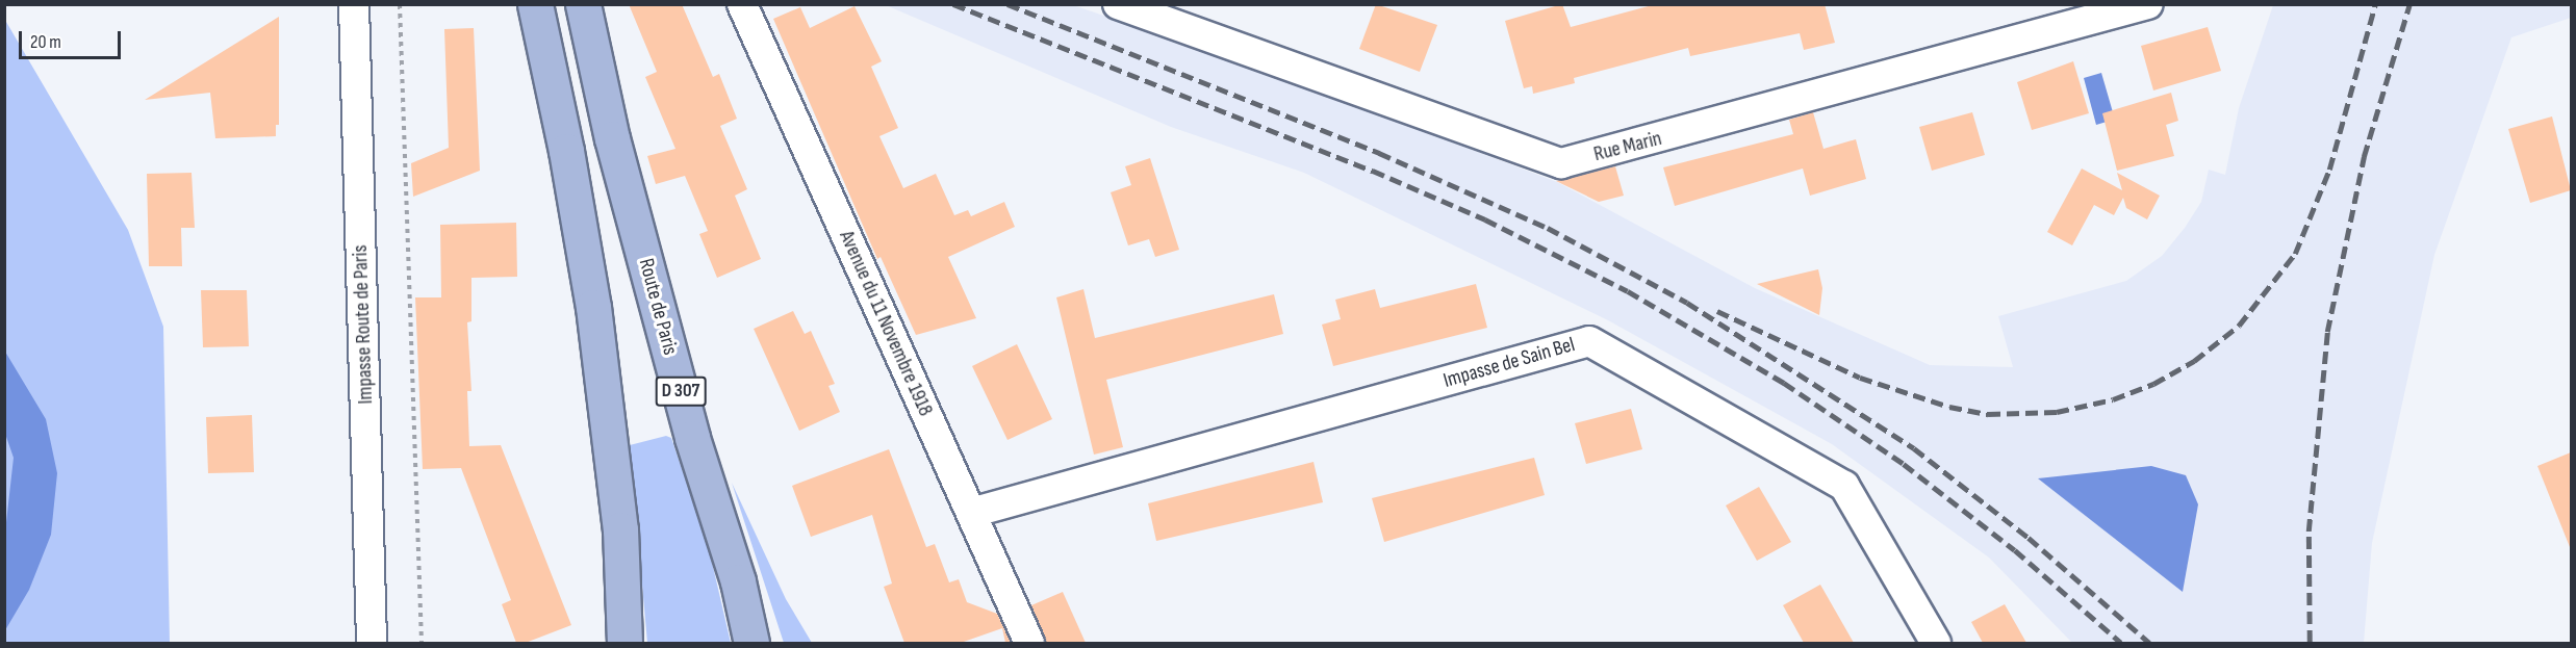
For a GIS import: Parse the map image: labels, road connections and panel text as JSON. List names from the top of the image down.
{
  "streets": {
    "main road": ["Route de Paris", "D 307"],
    "street": [
      "Rue Marin",
      "Avenue du 11 Novembre 1918",
      "Impasse Route de Paris",
      "Impasse de Sain Bel"
    ]
  },
  "crossings": [
    ["Avenue du 11 Novembre 1918", "Impasse de Sain Bel"]
  ],
  "scale_bar": "20 m"
}
